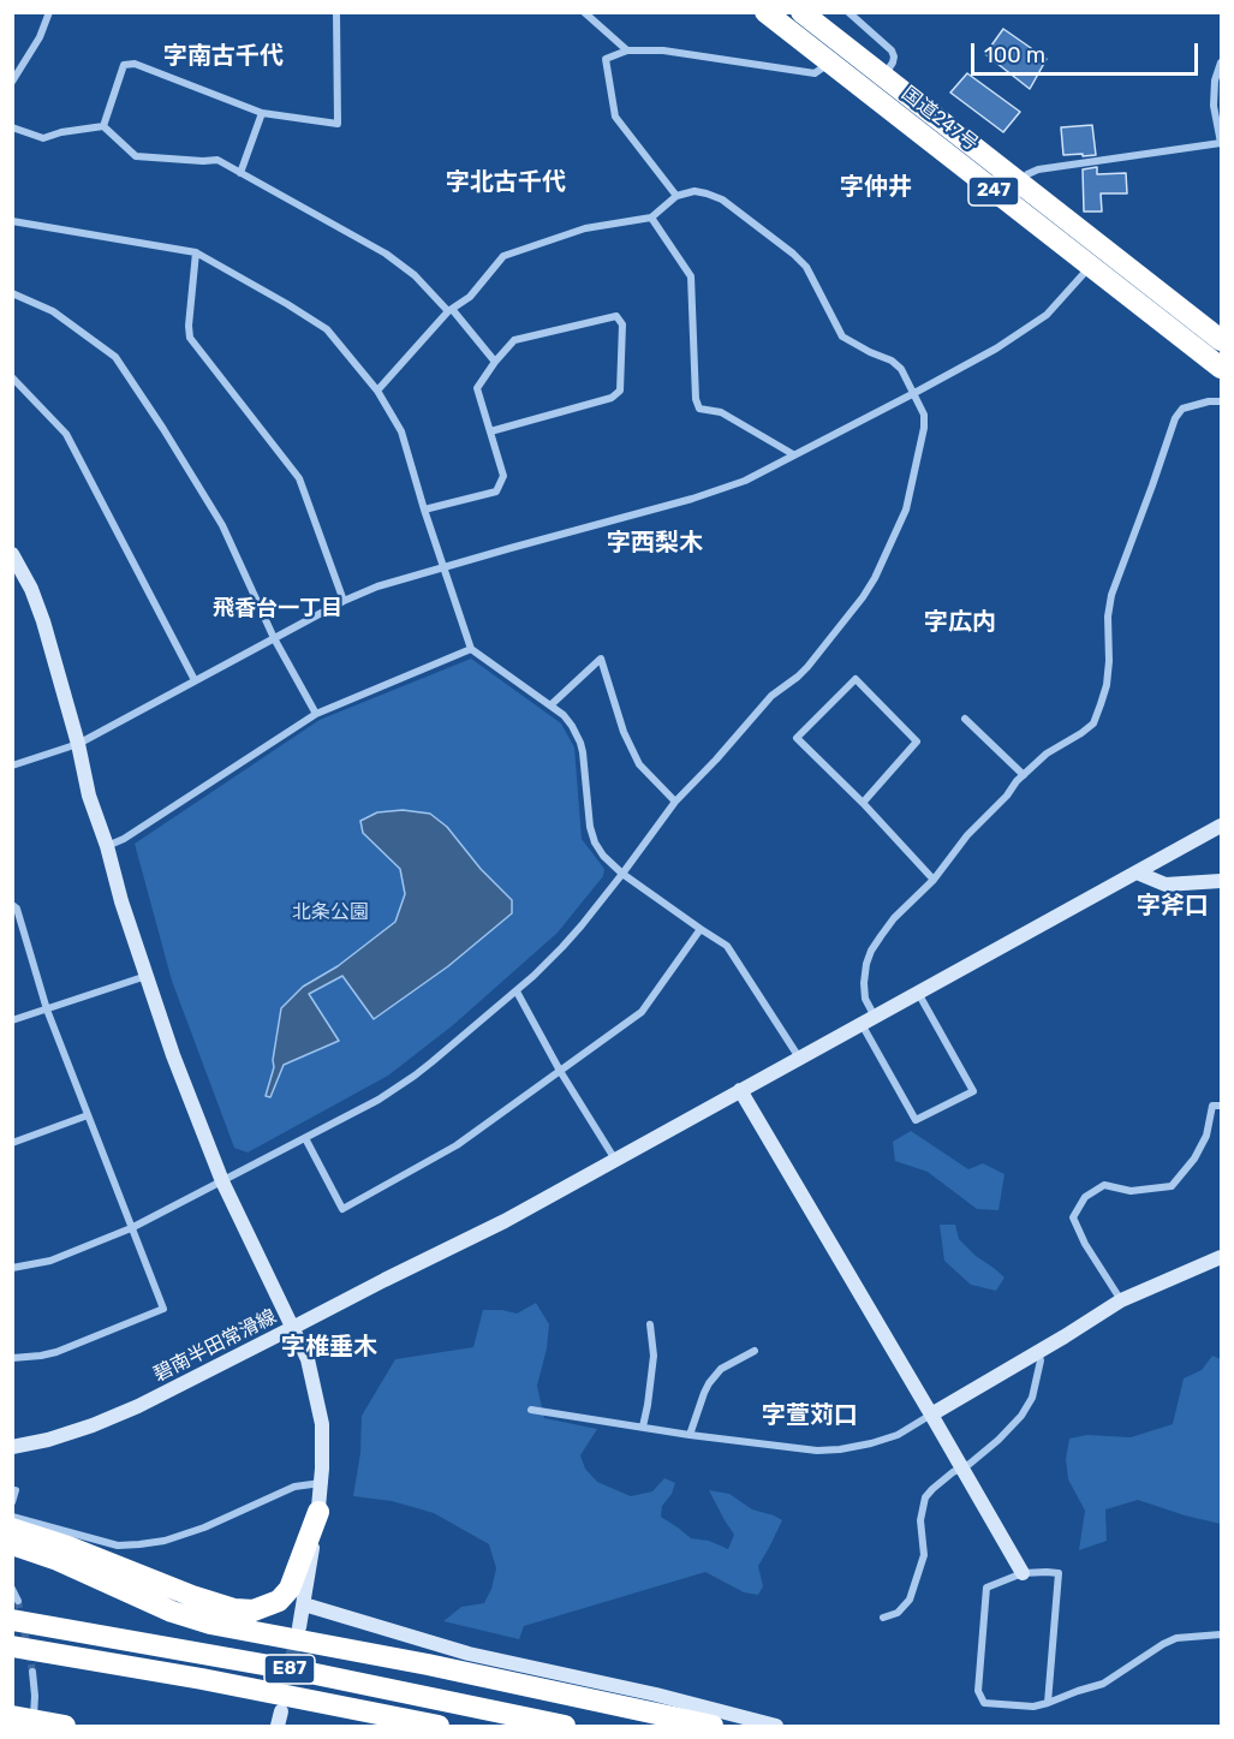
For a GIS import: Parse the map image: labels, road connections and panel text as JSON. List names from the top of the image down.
{
  "streets": {
    "highway": ["国道247号", "247", "E87"],
    "street": ["碧南半田常滑線"]
  },
  "districts": [
    "字南古千代",
    "字北古千代",
    "字仲井",
    "字西梨木",
    "飛香台一丁目",
    "字広内",
    "字斧口",
    "字椎垂木",
    "字萱苅口"
  ],
  "parks": ["北条公園"],
  "scale_bar": "100 m"
}
